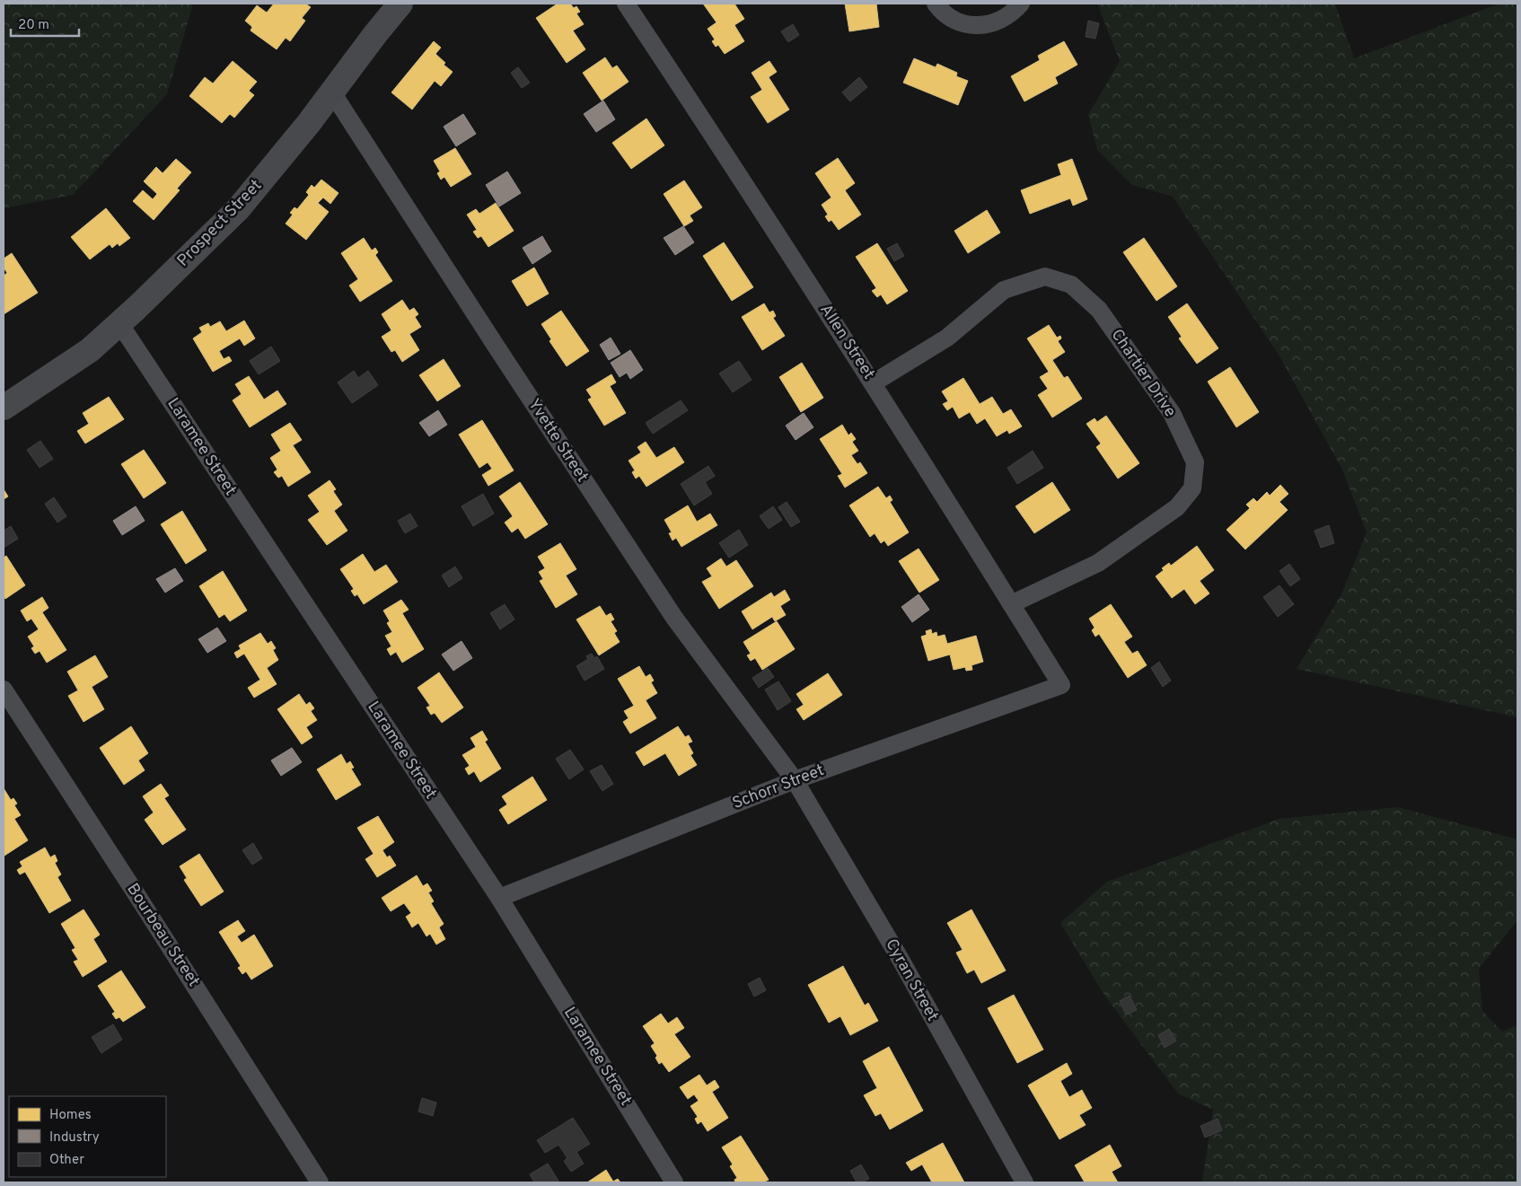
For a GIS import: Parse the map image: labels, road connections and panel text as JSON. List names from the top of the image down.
{
  "streets": {
    "main road": ["Prospect Street"],
    "street": [
      "Allen Street",
      "Chartier Drive",
      "Yvette Street",
      "Laramee Street",
      "Schorr Street",
      "Bourbeau Street",
      "Cyran Street"
    ]
  },
  "crossings": [
    ["Prospect Street", "Yvette Street"],
    ["Prospect Street", "Laramee Street"],
    ["Allen Street", "Chartier Drive"],
    ["Allen Street", "Schorr Street"],
    ["Yvette Street", "Schorr Street"],
    ["Yvette Street", "Cyran Street"],
    ["Laramee Street", "Schorr Street"],
    ["Schorr Street", "Cyran Street"]
  ],
  "legend": ["Homes", "Industry", "Other"],
  "scale_bar": "20 m"
}
